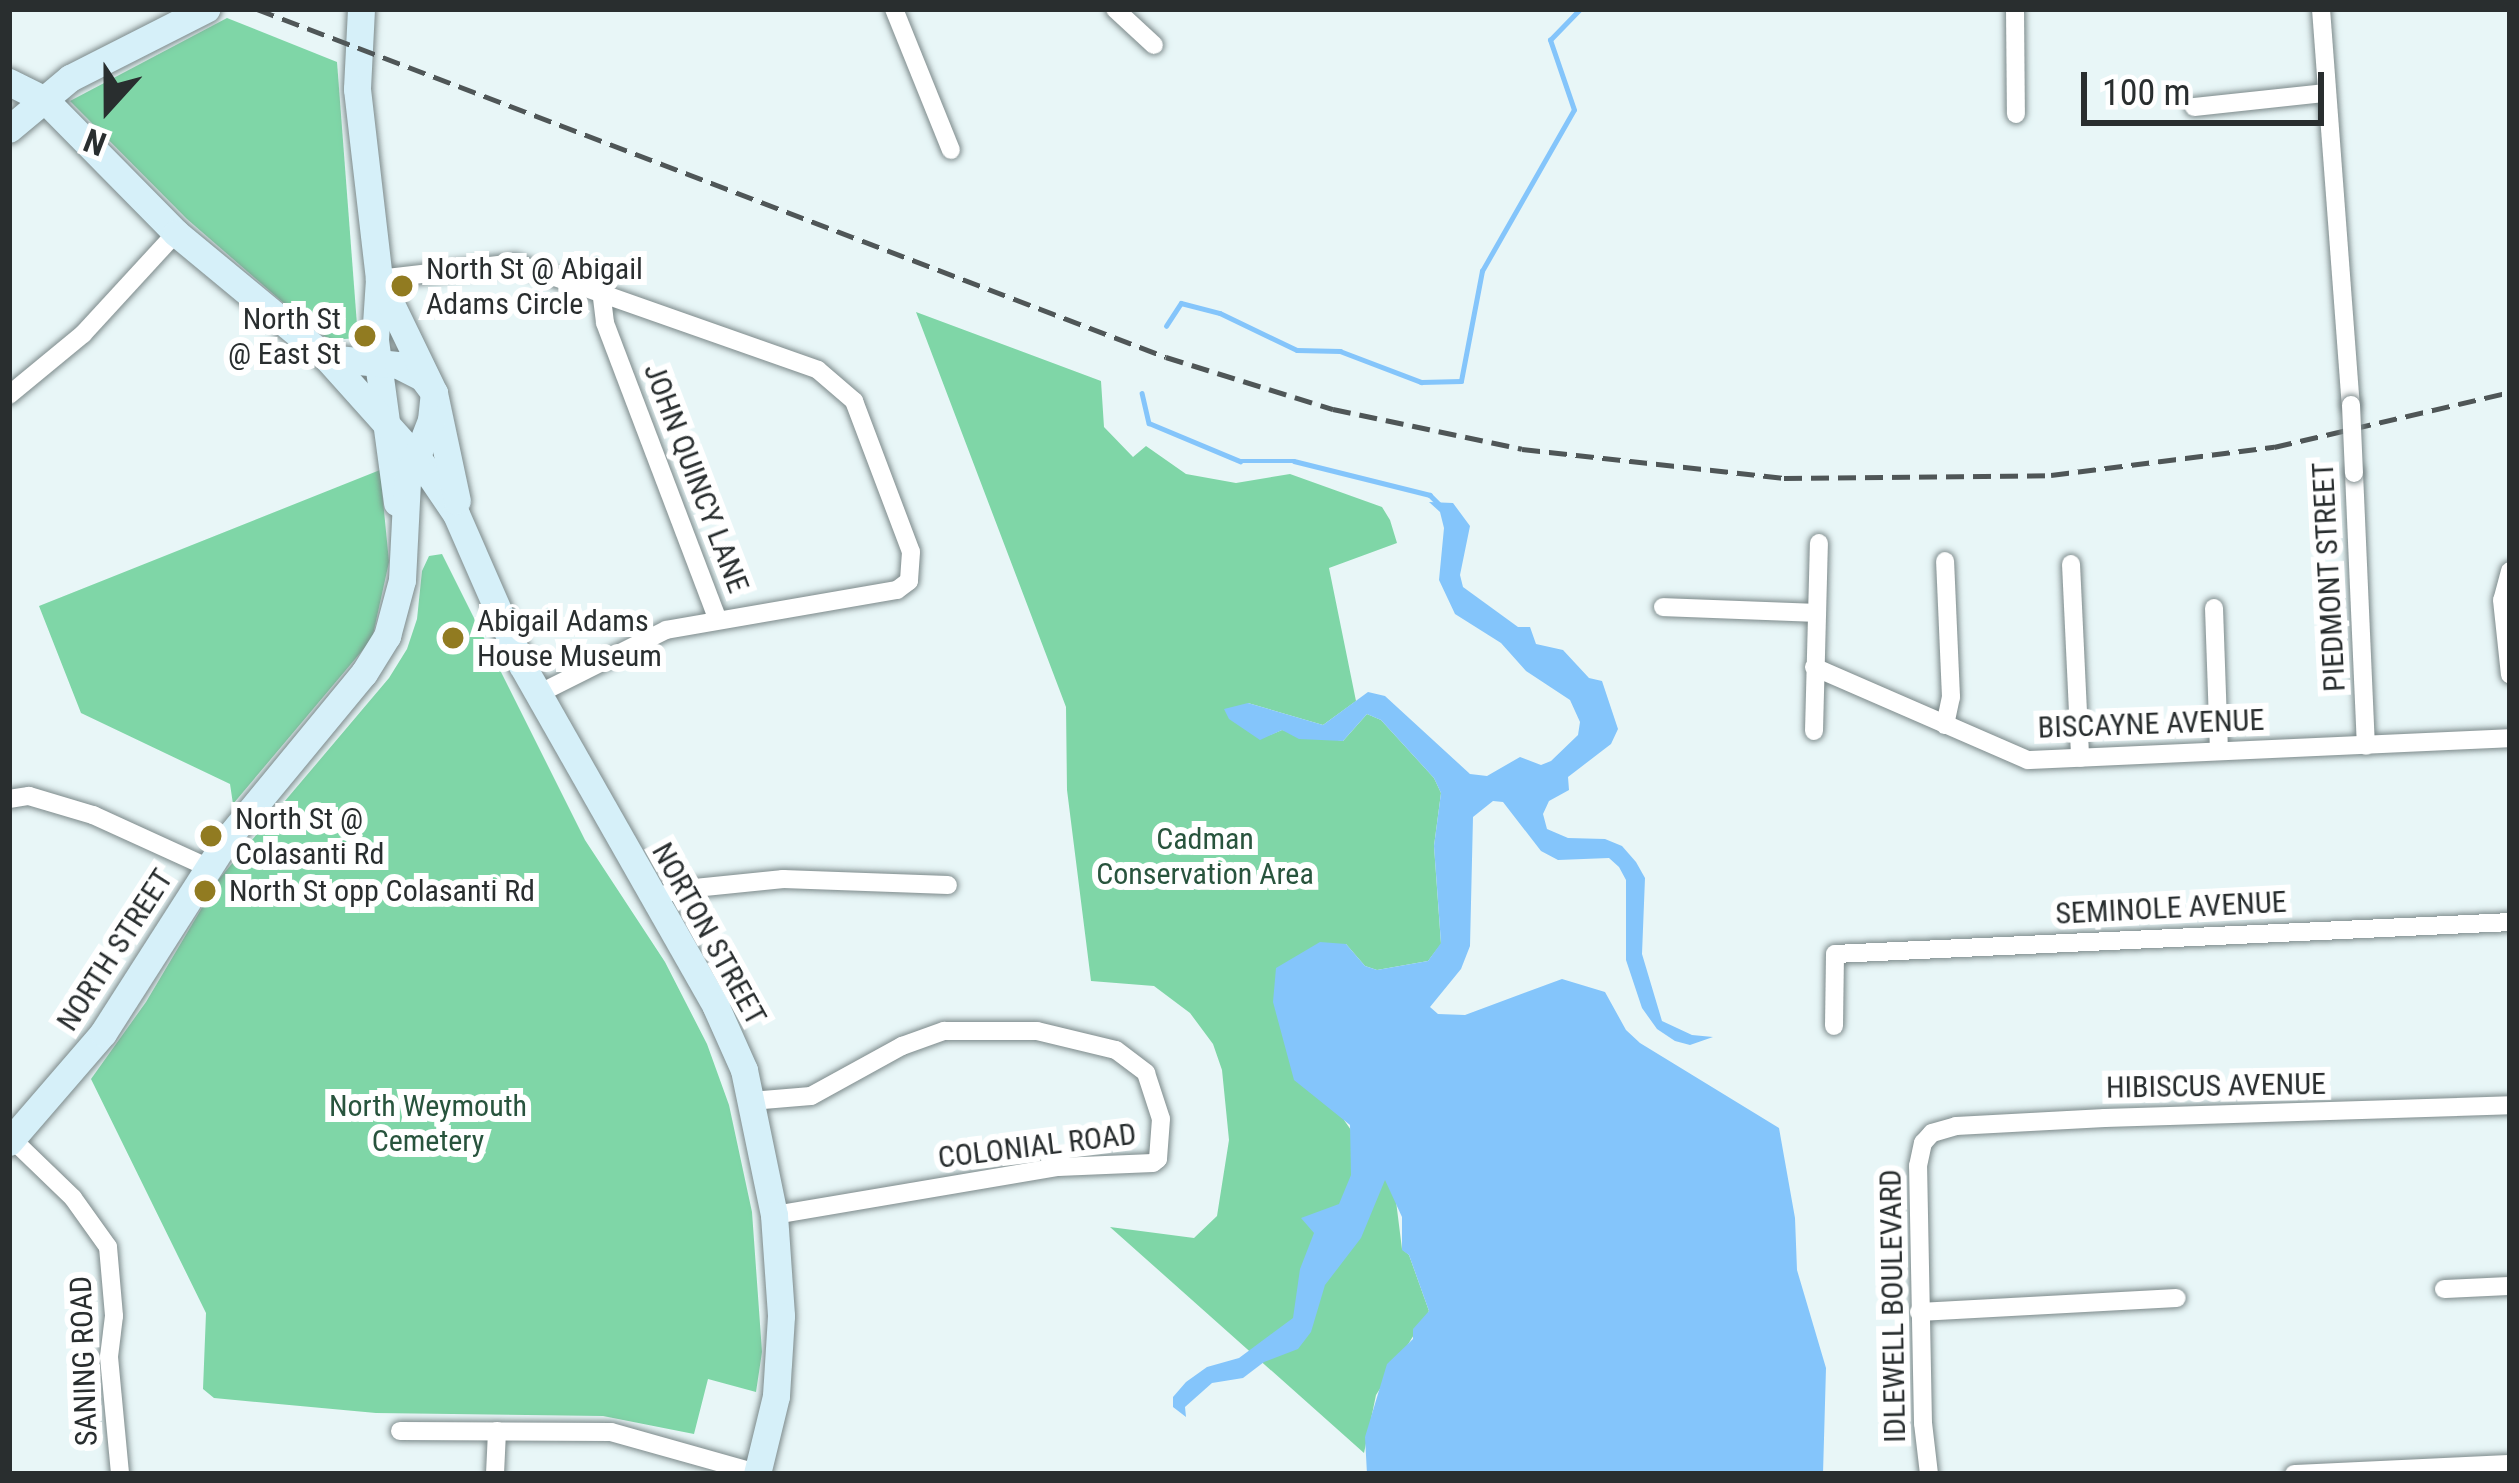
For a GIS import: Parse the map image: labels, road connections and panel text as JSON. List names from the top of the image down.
{
  "streets": {
    "street": [
      "JOHN QUINCY LANE",
      "PIEDMONT STREET",
      "BISCAYNE AVENUE",
      "SEMINOLE AVENUE",
      "NORTON STREET",
      "NORTH STREET",
      "HIBISCUS AVENUE",
      "COLONIAL ROAD",
      "IDLEWELL BOULEVARD",
      "SANING ROAD"
    ]
  },
  "crossings": [
    ["PIEDMONT STREET", "BISCAYNE AVENUE"],
    ["NORTON STREET", "NORTH STREET"],
    ["NORTON STREET", "COLONIAL ROAD"],
    ["NORTH STREET", "SANING ROAD"],
    ["HIBISCUS AVENUE", "IDLEWELL BOULEVARD"]
  ],
  "parks": ["Cadman Conservation Area", "North Weymouth Cemetery"],
  "places": [
    "North St @ Abigail Adams Circle",
    "North St @ East St",
    "Abigail Adams House Museum",
    "North St @ Colasanti Rd",
    "North St opp Colasanti Rd"
  ],
  "scale_bar": "100 m",
  "north": "bottom"
}
